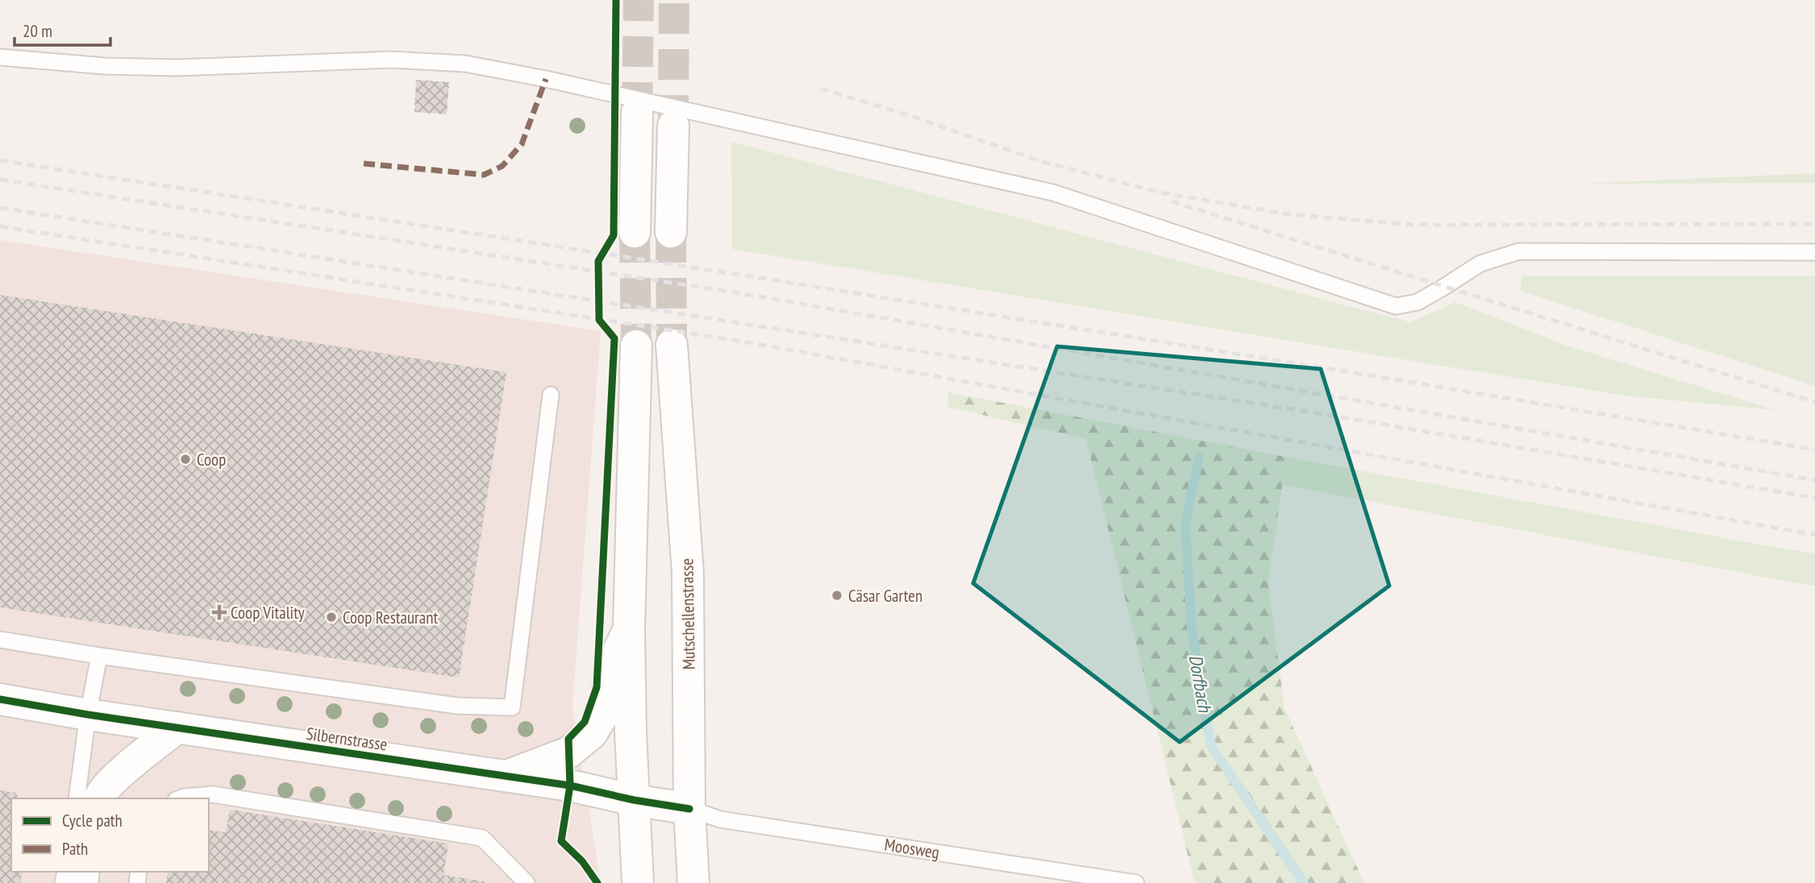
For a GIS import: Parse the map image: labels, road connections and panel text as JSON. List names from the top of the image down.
{
  "streets": {
    "main road": ["Mutschellenstrasse", "Silbernstrasse"],
    "lane": ["Moosweg"]
  },
  "crossings": [
    ["Mutschellenstrasse", "Silbernstrasse"],
    ["Mutschellenstrasse", "Moosweg"],
    ["Silbernstrasse", "Moosweg"]
  ],
  "water": ["Dorfbach"],
  "places": {
    "other": ["Coop", "Cäsar Garten", "Coop Restaurant"],
    "health": ["Coop Vitality"]
  },
  "legend": ["Cycle path", "Path"],
  "scale_bar": "20 m"
}
